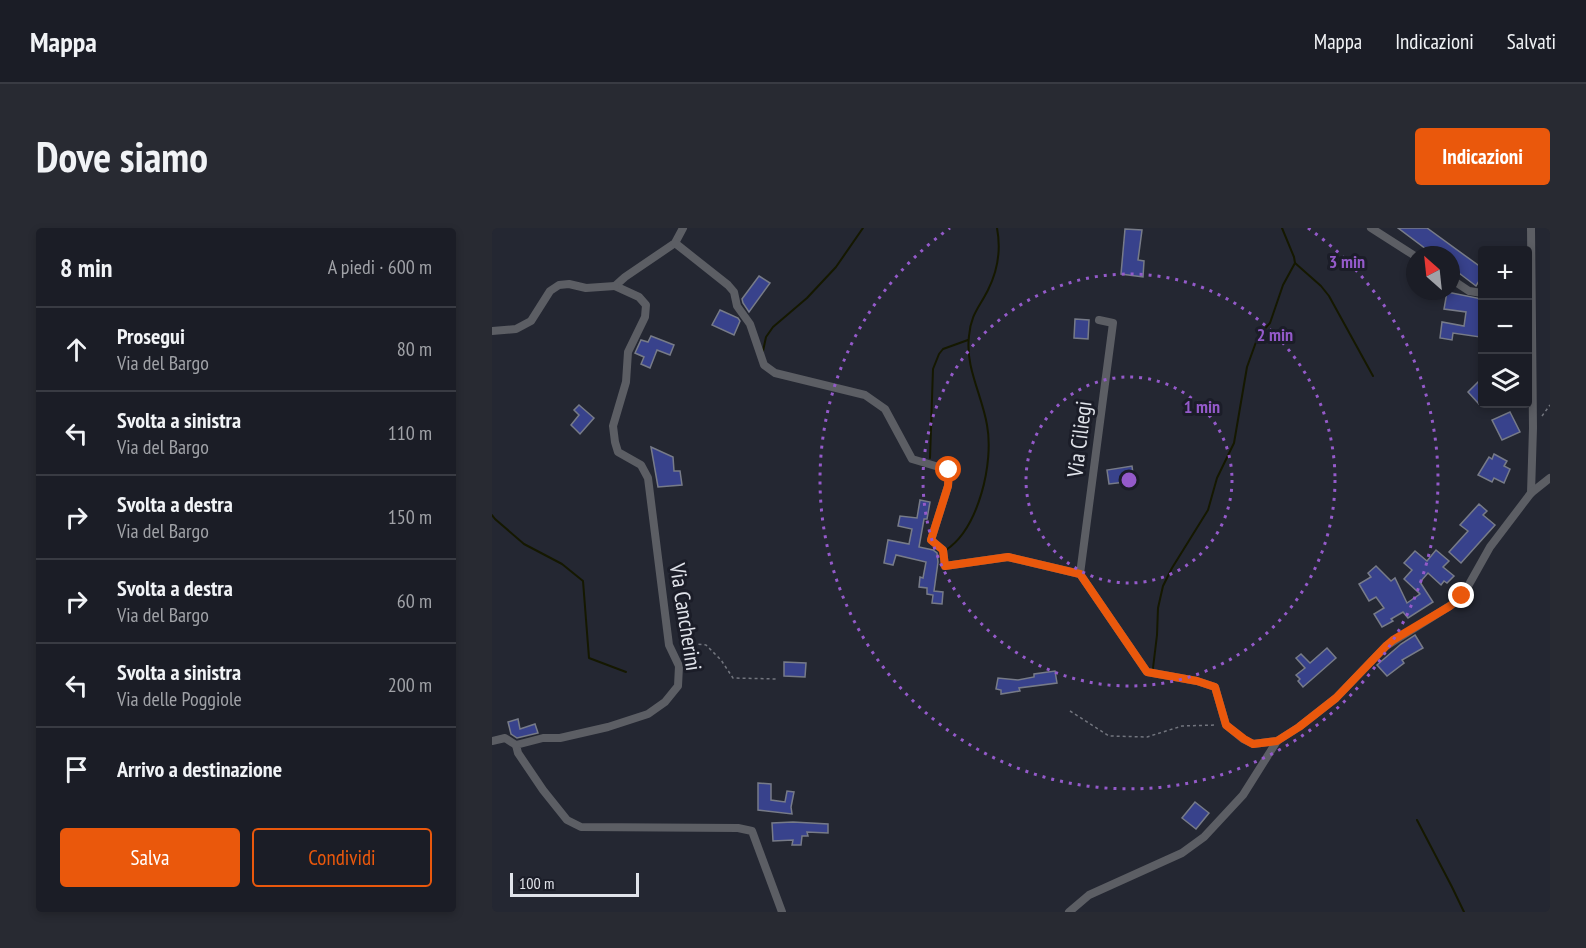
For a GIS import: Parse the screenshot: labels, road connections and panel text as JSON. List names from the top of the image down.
{
  "streets": {
    "street": ["Via Ciliegi", "Via Cancherini"]
  },
  "scale_bar": "100 m",
  "north": "top left",
  "page": {
    "header": "Mappa",
    "nav": ["Mappa", "Indicazioni", "Salvati"],
    "buttons": [
      "Indicazioni",
      ["Salva", "Condividi"]
    ],
    "title": "Dove siamo",
    "heading": ["8 min", "A piedi · 600 m"],
    "map_buttons": ["+", "−"],
    "list": [
      ["Prosegui", "Via del Bargo", "80 m"],
      ["Svolta a sinistra", "Via del Bargo", "110 m"],
      ["Svolta a destra", "Via del Bargo", "150 m"],
      ["Svolta a destra", "Via del Bargo", "60 m"],
      ["Svolta a sinistra", "Via delle Poggiole", "200 m"],
      "Arrivo a destinazione"
    ],
    "scale": "100 m"
  },
  "rings": ["3 min", "2 min", "1 min"]
}
